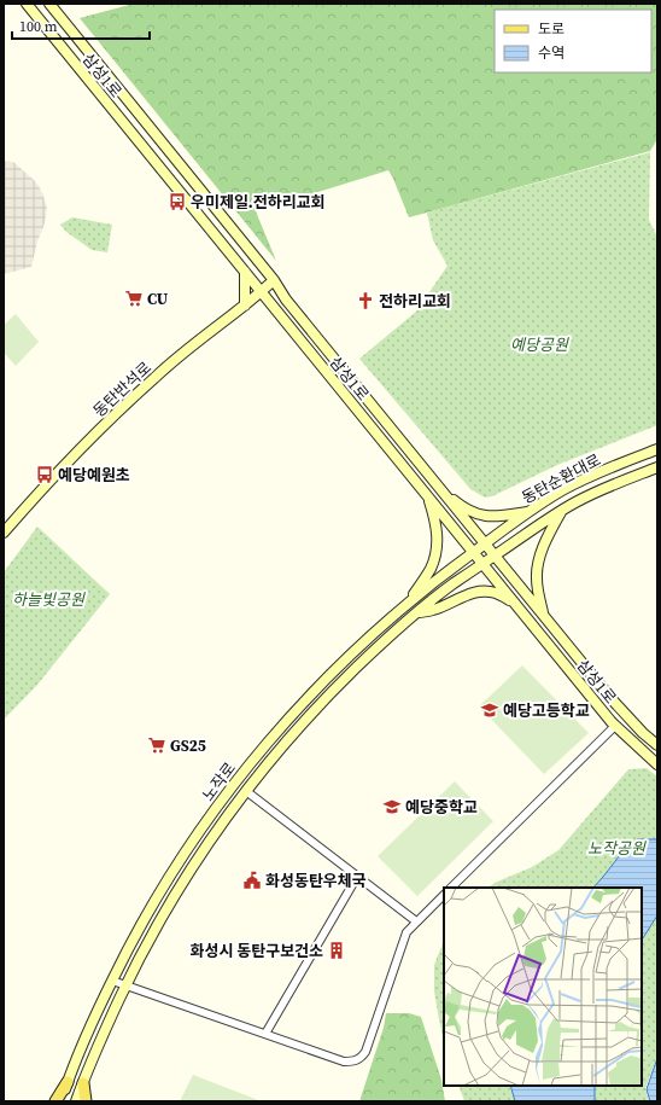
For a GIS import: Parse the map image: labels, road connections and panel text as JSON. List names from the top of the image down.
{
  "streets": {
    "street": [
      "삼성1로",
      "동탄반석로",
      "동탄순환대로",
      "노작로"
    ]
  },
  "crossings": [
    ["삼성1로", "동탄반석로"],
    ["삼성1로", "동탄순환대로"],
    ["삼성1로", "노작로"],
    ["동탄순환대로", "노작로"]
  ],
  "parks": ["예당공원", "하늘빛공원", "노작공원"],
  "places": {
    "bus stop": ["우미제일.전하리교회", "예당예원초"],
    "supermarket": ["CU", "GS25"],
    "church": ["전하리교회"],
    "school or university": ["예당고등학교", "예당중학교"],
    "public building": ["화성동탄우체국"],
    "building": ["화성시 동탄구보건소"]
  },
  "legend": ["도로", "수역"],
  "scale_bar": "100 m"
}
